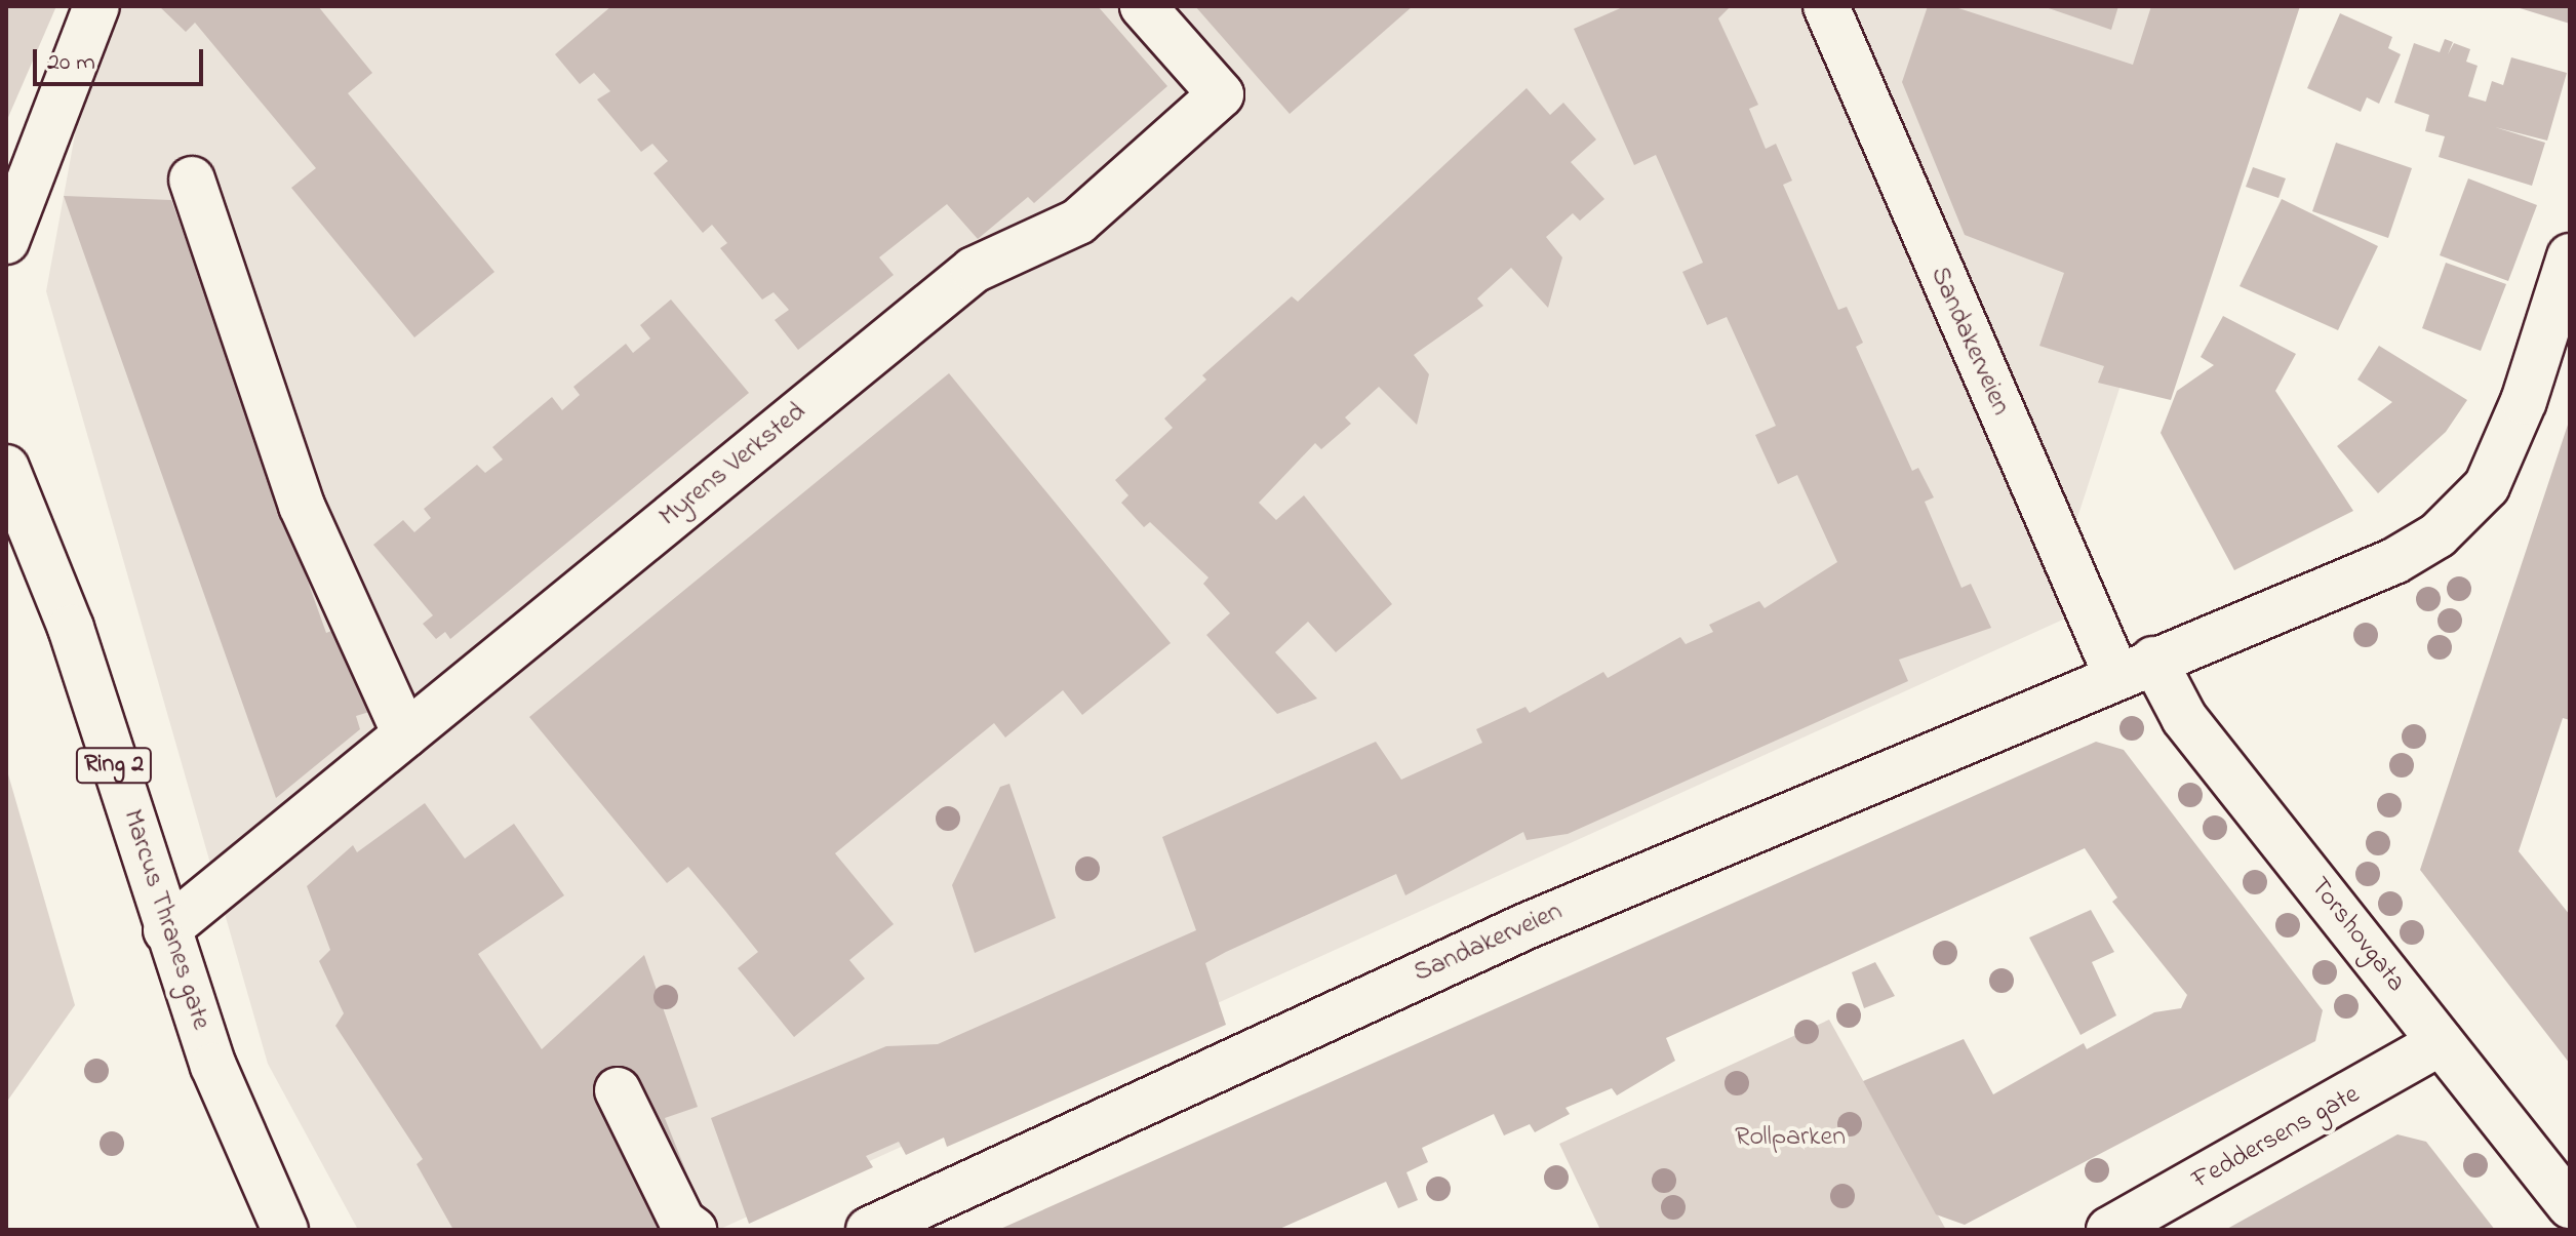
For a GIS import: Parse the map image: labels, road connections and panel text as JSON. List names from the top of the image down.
{
  "streets": {
    "street": [
      "Sandakerveien",
      "Myrens Verksted",
      "Ring 2",
      "Marcus Thranes gate",
      "Torshovgata",
      "Feddersens gate"
    ]
  },
  "crossings": [
    ["Sandakerveien", "Torshovgata"],
    ["Myrens Verksted", "Marcus Thranes gate"],
    ["Torshovgata", "Feddersens gate"]
  ],
  "parks": ["Rollparken"],
  "scale_bar": "20 m"
}
